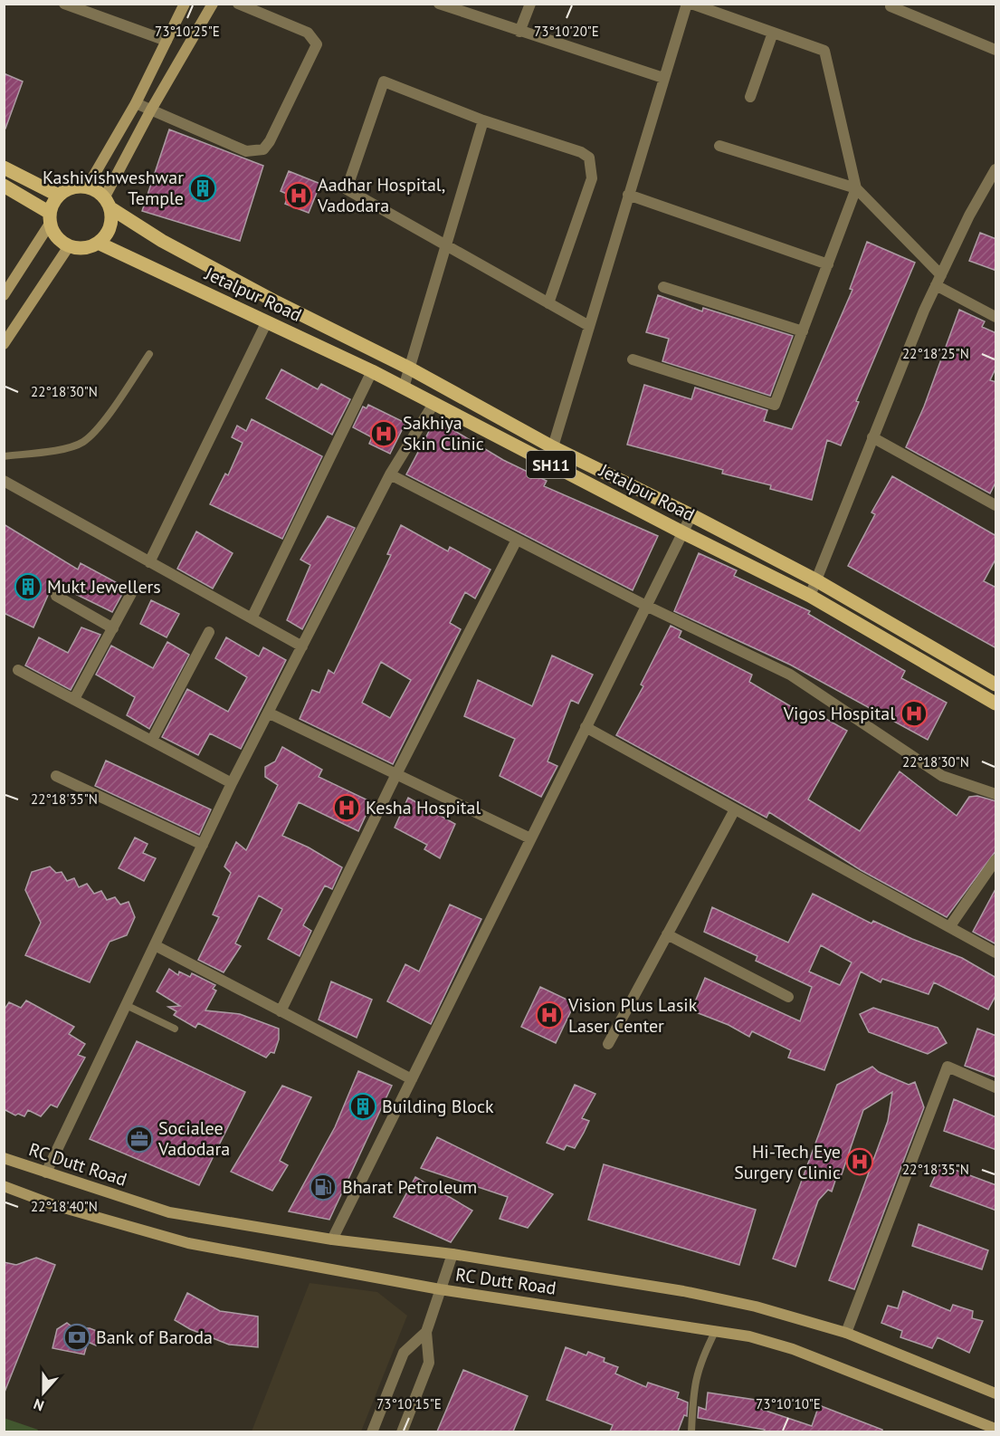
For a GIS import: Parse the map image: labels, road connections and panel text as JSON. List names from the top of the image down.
{
  "streets": {
    "main road": ["Jetalpur Road", "SH11", "RC Dutt Road"]
  },
  "places": {
    "building": ["Kashivishweshwar Temple", "Mukt Jewellers", "Building Block"],
    "hospital": [
      "Aadhar Hospital, Vadodara",
      "Sakhiya Skin Clinic",
      "Vigos Hospital",
      "Kesha Hospital",
      "Vision Plus Lasik Laser Center",
      "Hi-Tech Eye Surgery Clinic"
    ],
    "office": ["Socialee Vadodara"],
    "fuel station": ["Bharat Petroleum"],
    "bank": ["Bank of Baroda"]
  },
  "north": "bottom",
  "coordinates": [
    "73°10'25\"E",
    "73°10'20\"E",
    "22°18'25\"N",
    "22°18'30\"N",
    "22°18'35\"N",
    "22°18'40\"N",
    "73°10'15\"E",
    "73°10'10\"E"
  ]
}
